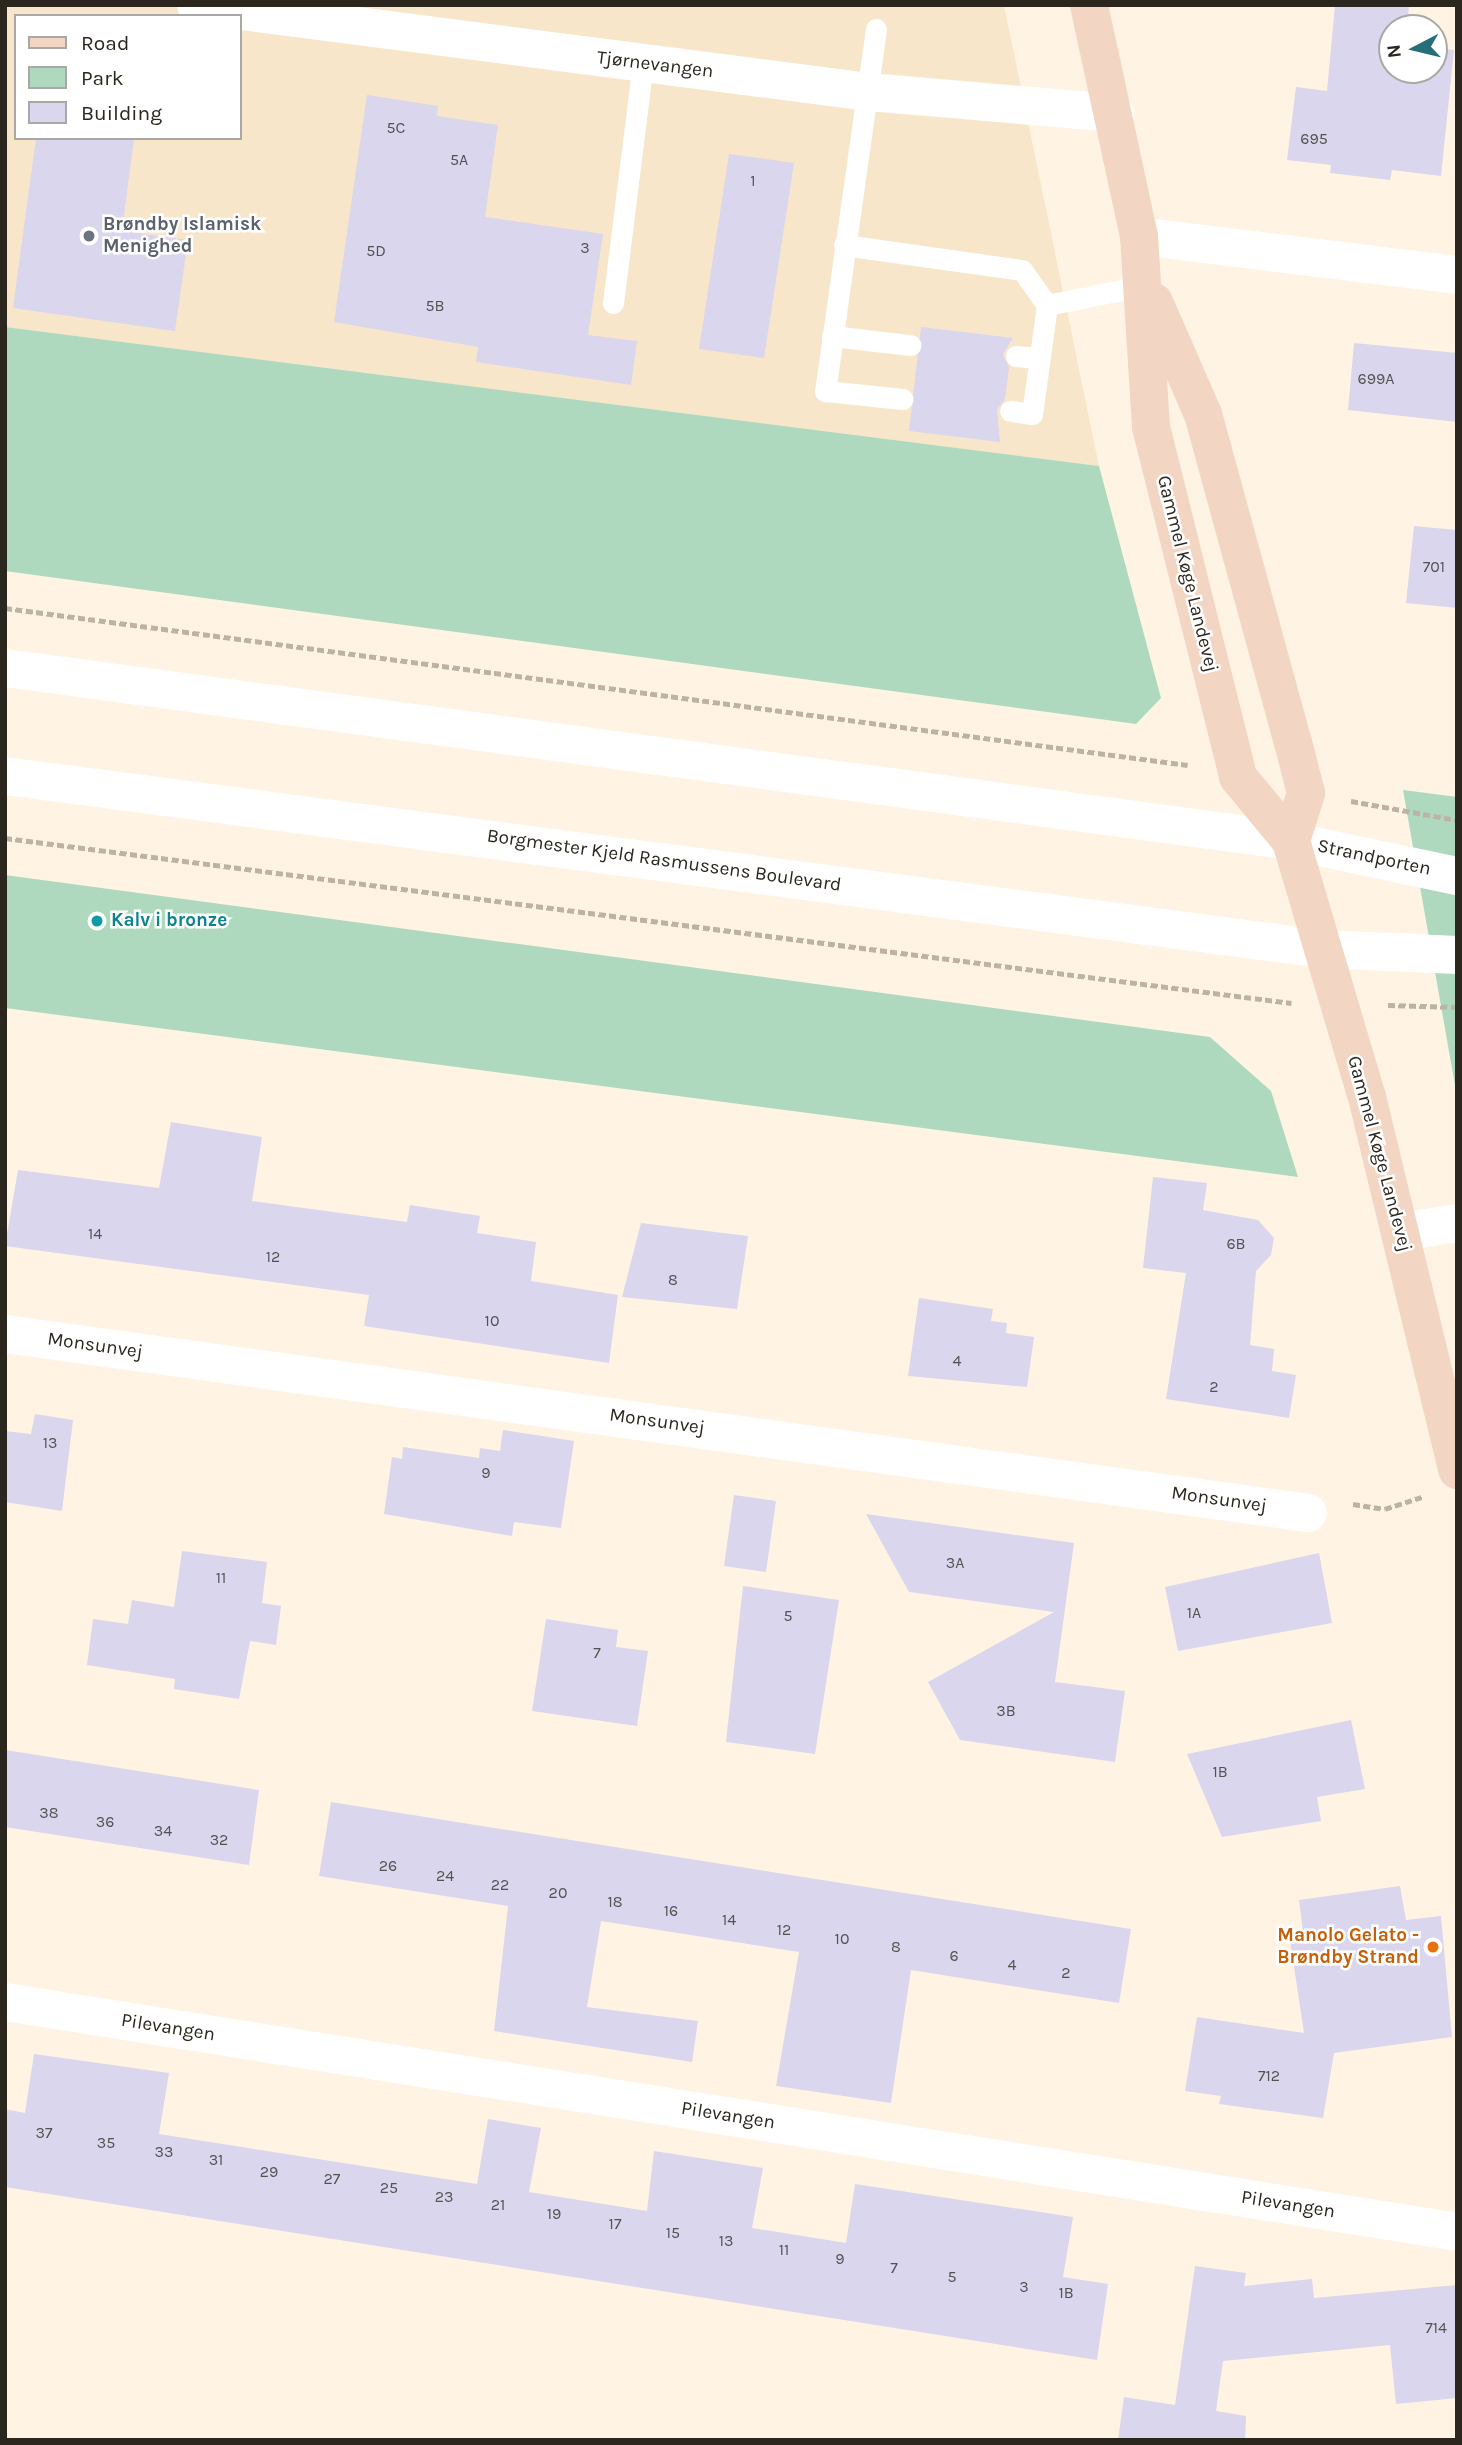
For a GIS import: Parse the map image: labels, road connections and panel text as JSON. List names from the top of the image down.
{
  "streets": {
    "main road": ["Gammel Køge Landevej"],
    "street": [
      "Tjørnevangen",
      "Strandporten",
      "Borgmester Kjeld Rasmussens Boulevard",
      "Monsunvej",
      "Pilevangen"
    ]
  },
  "crossings": [
    ["Tjørnevangen", "Gammel Køge Landevej"],
    ["Gammel Køge Landevej", "Strandporten"],
    ["Gammel Køge Landevej", "Borgmester Kjeld Rasmussens Boulevard"]
  ],
  "places": ["Brøndby Islamisk Menighed", "Kalv i bronze", "Manolo Gelato - Brøndby Strand"],
  "house_numbers": [
    "5C",
    "695",
    "5A",
    "1",
    "3",
    "5D",
    "5B",
    "699A",
    "701",
    "14",
    "6B",
    "12",
    "8",
    "10",
    "4",
    "2",
    "13",
    "9",
    "3A",
    "11",
    "1A",
    "5",
    "7",
    "3B",
    "1B",
    "38",
    "36",
    "34",
    "32",
    "26",
    "24",
    "22",
    "20",
    "18",
    "16",
    "14",
    "12",
    "10",
    "8",
    "6",
    "4",
    "2",
    "712",
    "37",
    "35",
    "33",
    "31",
    "29",
    "27",
    "25",
    "23",
    "21",
    "19",
    "17",
    "15",
    "13",
    "11",
    "9",
    "7",
    "5",
    "3",
    "1B",
    "714"
  ],
  "legend": ["Road", "Park", "Building"],
  "north": "left"
}
